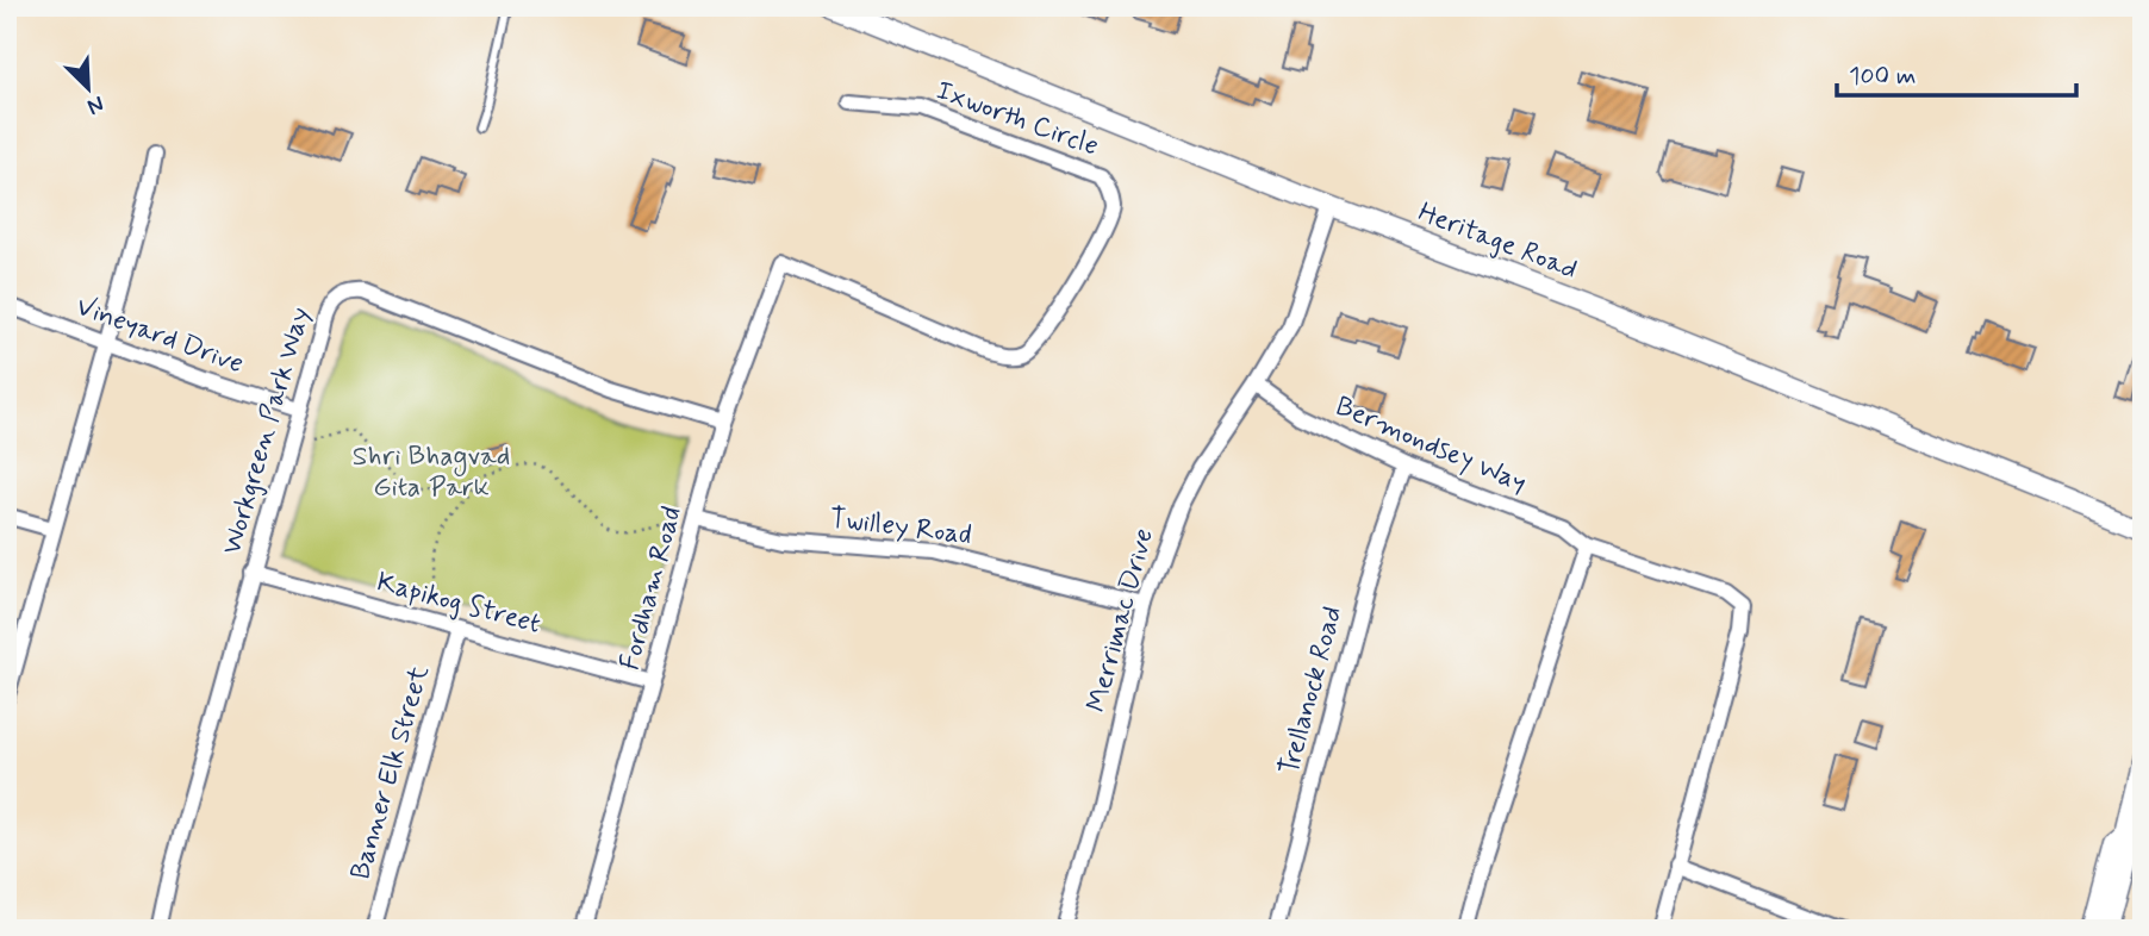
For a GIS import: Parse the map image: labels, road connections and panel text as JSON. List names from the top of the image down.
{
  "streets": {
    "street": [
      "Ixworth Circle",
      "Heritage Road",
      "Vineyard Drive",
      "Workgreen Park Way",
      "Bermondsey Way",
      "Twilley Road",
      "Fordham Road",
      "Kapikog Street",
      "Merrimac Drive",
      "Trellanock Road",
      "Banner Elk Street"
    ]
  },
  "crossings": [
    ["Ixworth Circle", "Fordham Road"],
    ["Heritage Road", "Merrimac Drive"],
    ["Vineyard Drive", "Workgreen Park Way"],
    ["Workgreen Park Way", "Fordham Road"],
    ["Workgreen Park Way", "Kapikog Street"],
    ["Bermondsey Way", "Merrimac Drive"],
    ["Bermondsey Way", "Trellanock Road"],
    ["Twilley Road", "Fordham Road"],
    ["Twilley Road", "Merrimac Drive"],
    ["Fordham Road", "Kapikog Street"],
    ["Kapikog Street", "Banner Elk Street"]
  ],
  "parks": ["Shri Bhagvad Gita Park"],
  "scale_bar": "100 m",
  "north": "bottom right"
}
